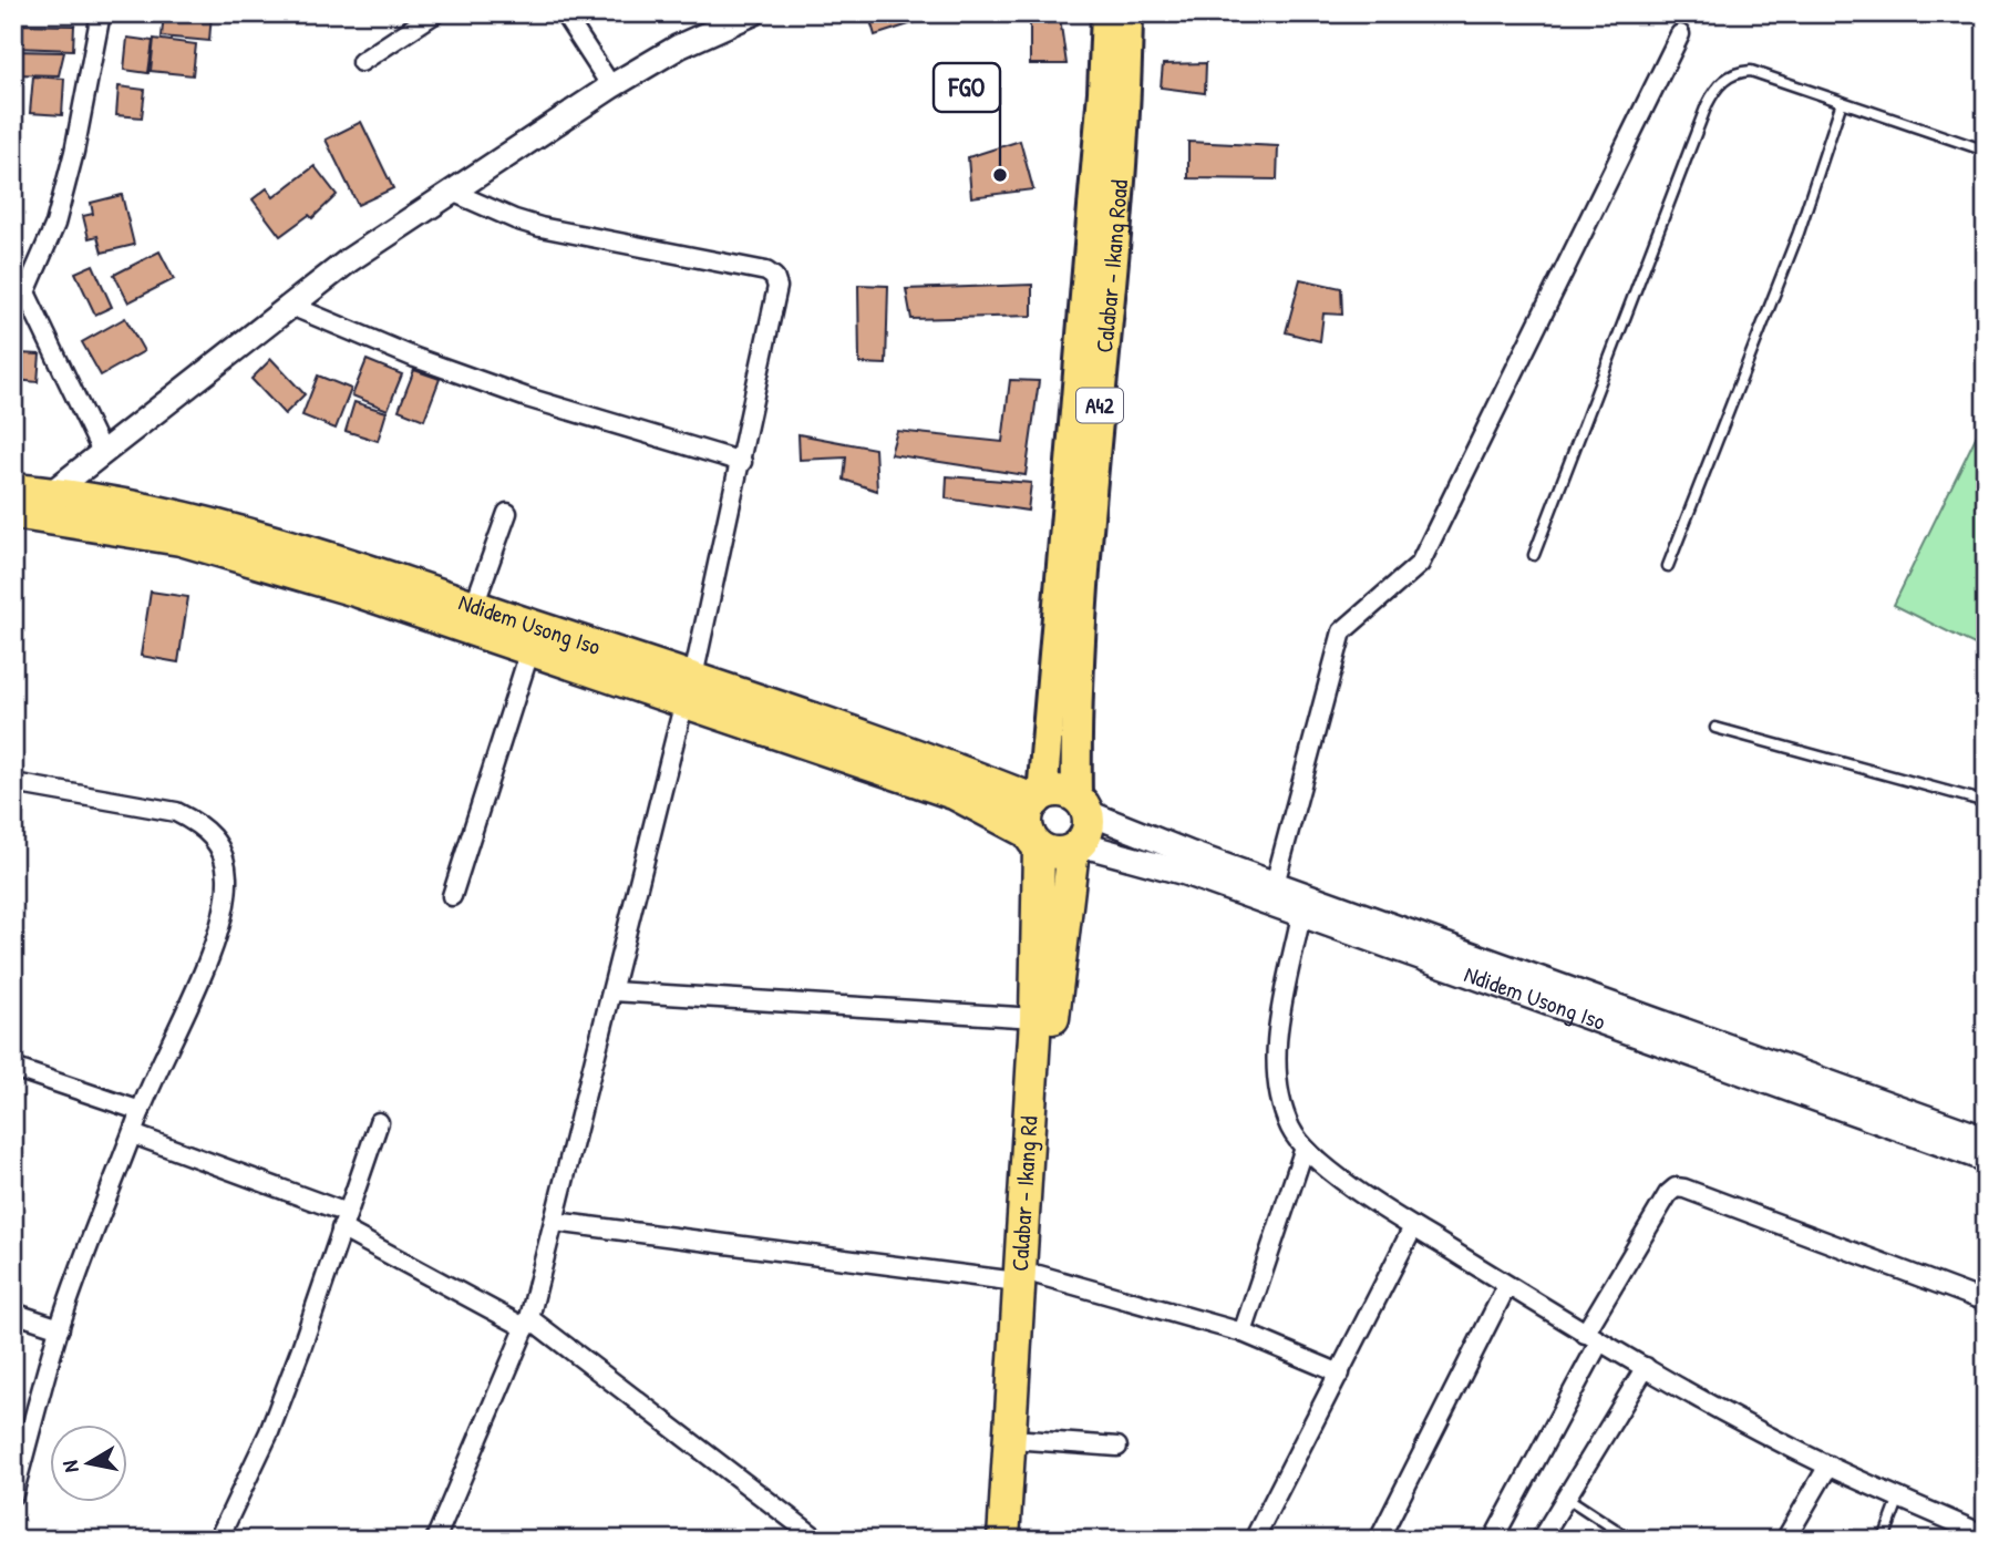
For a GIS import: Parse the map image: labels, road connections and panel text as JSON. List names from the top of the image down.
{
  "streets": {
    "highway": ["Ndidem Usong Iso", "Calabar - Ikang Rd"],
    "main road": ["Calabar - Ikang Road", "A42"]
  },
  "crossings": [
    ["Calabar - Ikang Road", "Ndidem Usong Iso"],
    ["Calabar - Ikang Road", "Calabar - Ikang Rd"],
    ["Ndidem Usong Iso", "Calabar - Ikang Rd"]
  ],
  "places": ["FGO"],
  "north": "left"
}
